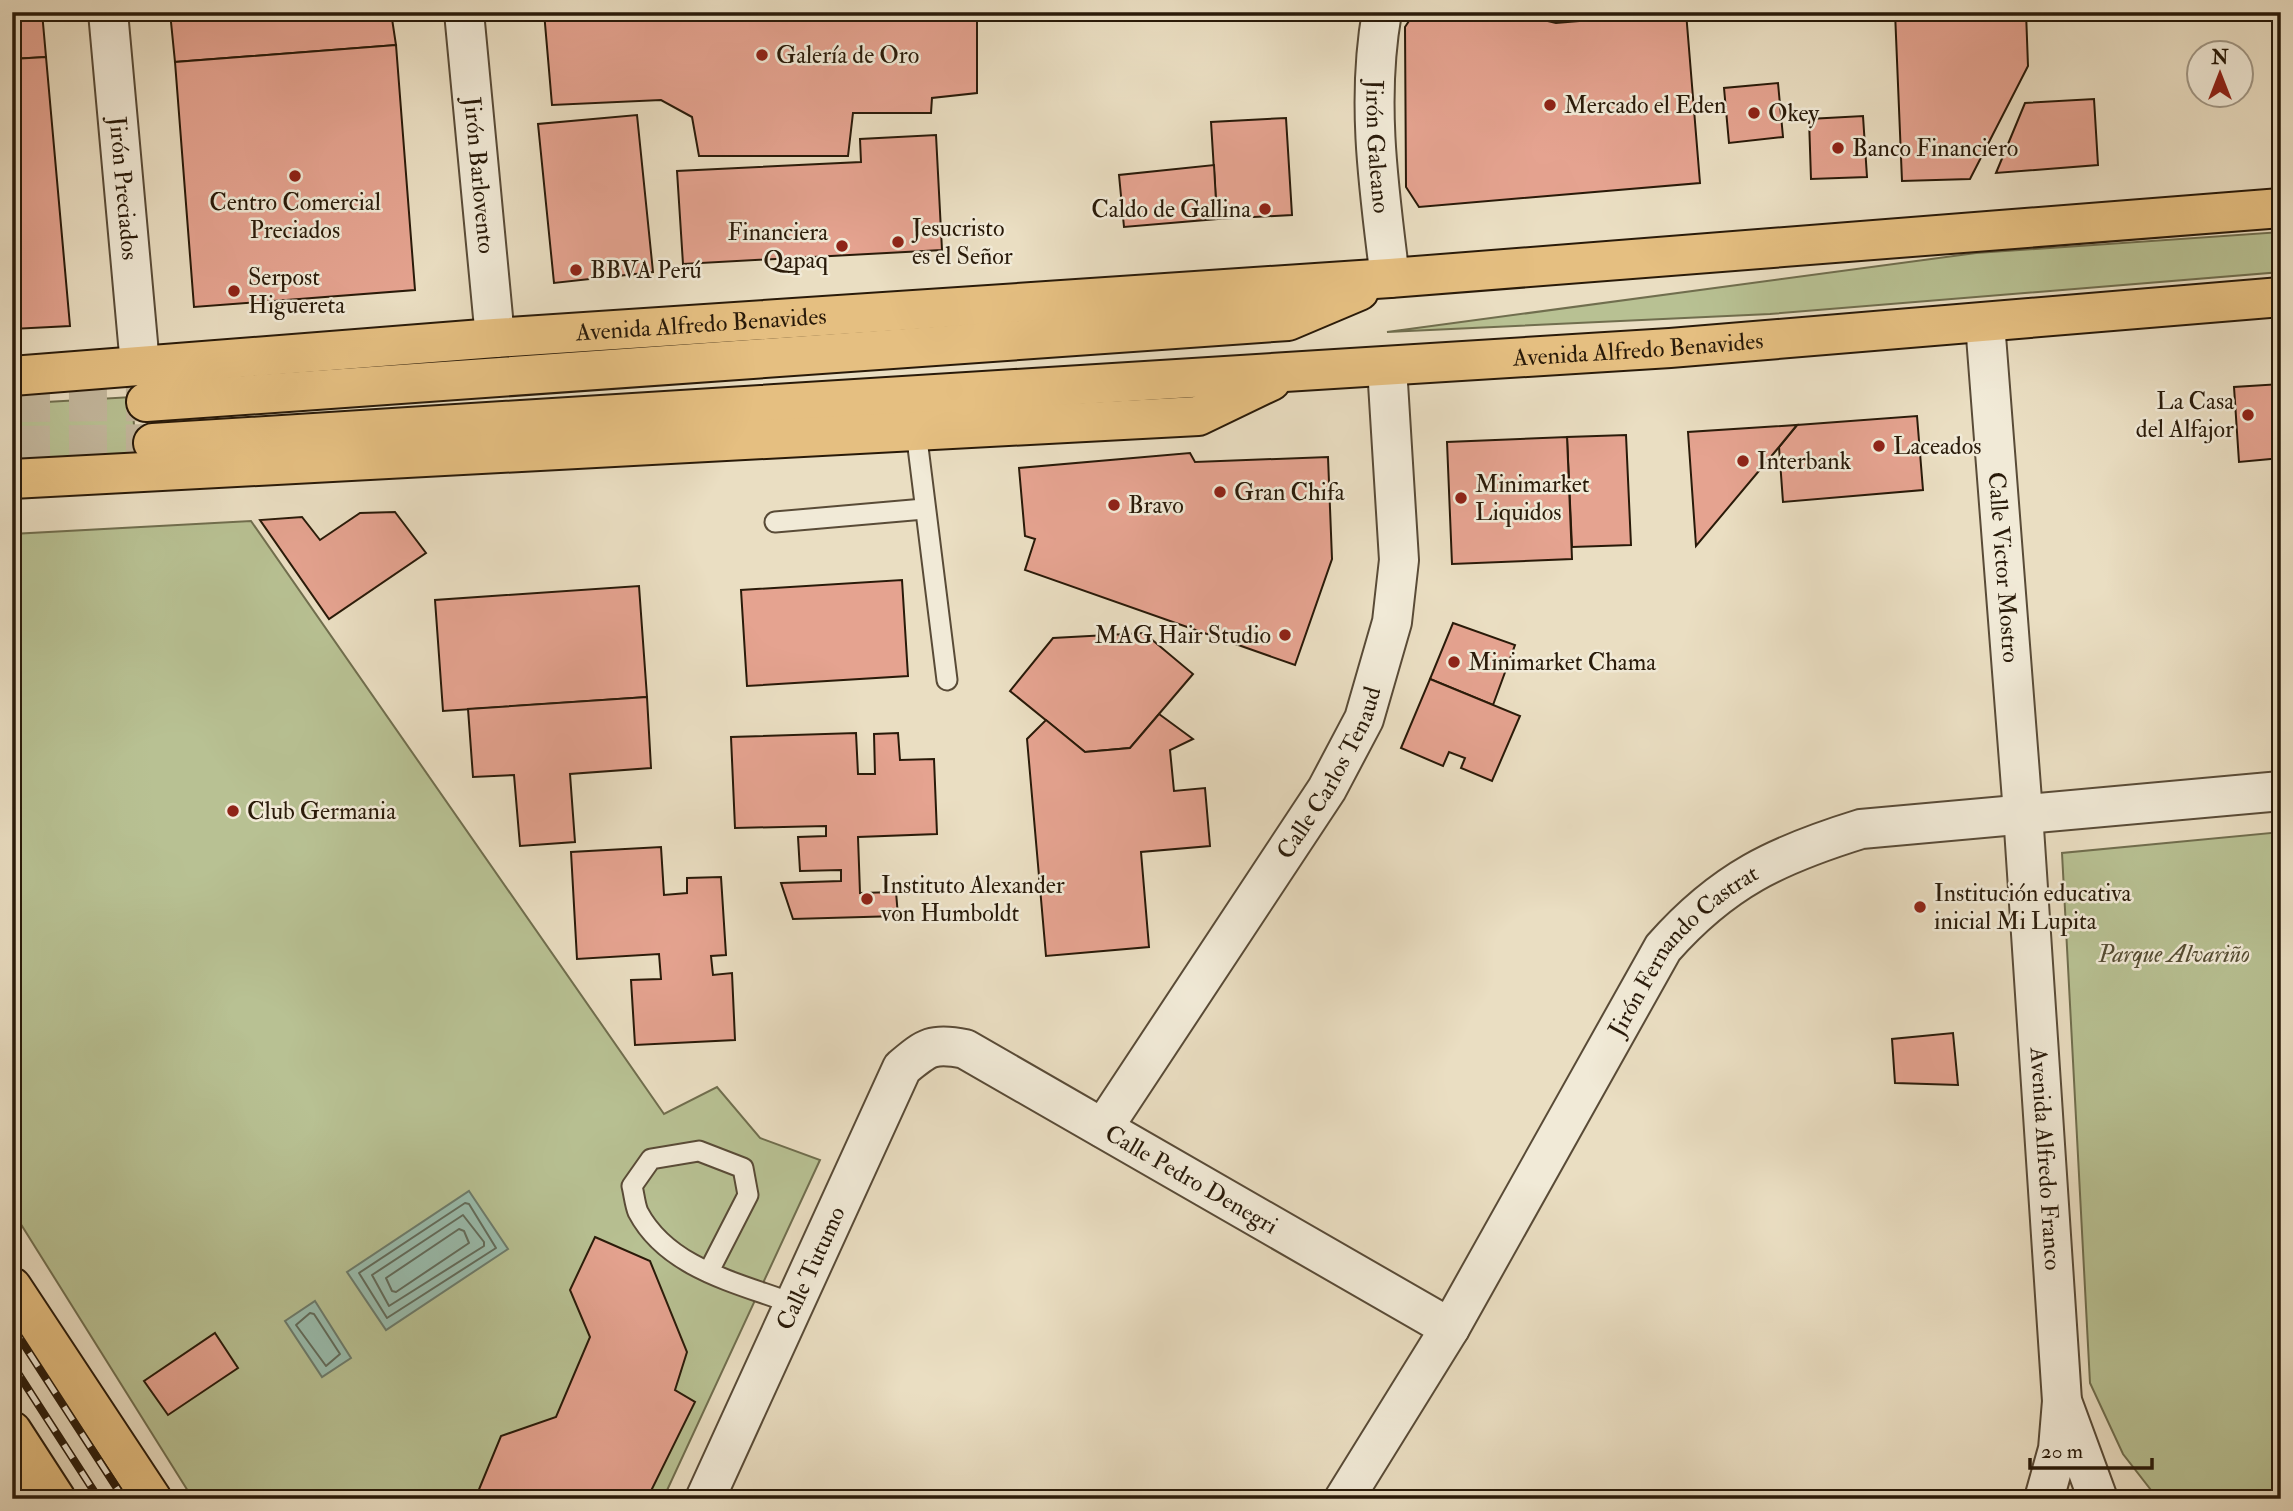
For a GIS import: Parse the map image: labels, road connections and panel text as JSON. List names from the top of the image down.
{
  "streets": {
    "main road": ["Avenida Alfredo Benavides"],
    "street": [
      "Jirón Galeano",
      "Jirón Barlovento",
      "Jirón Preciados",
      "Calle Victor Mostro",
      "Calle Carlos Tenaud",
      "Jirón Fernando Castrat",
      "Avenida Alfredo Franco",
      "Calle Pedro Denegri",
      "Calle Tutumo"
    ]
  },
  "crossings": [
    ["Jirón Galeano", "Avenida Alfredo Benavides"],
    ["Jirón Barlovento", "Avenida Alfredo Benavides"],
    ["Jirón Preciados", "Avenida Alfredo Benavides"],
    ["Avenida Alfredo Benavides", "Calle Victor Mostro"],
    ["Avenida Alfredo Benavides", "Calle Carlos Tenaud"],
    ["Calle Victor Mostro", "Jirón Fernando Castrat"],
    ["Calle Victor Mostro", "Avenida Alfredo Franco"],
    ["Calle Carlos Tenaud", "Calle Pedro Denegri"],
    ["Jirón Fernando Castrat", "Avenida Alfredo Franco"],
    ["Jirón Fernando Castrat", "Calle Pedro Denegri"],
    ["Calle Pedro Denegri", "Calle Tutumo"]
  ],
  "parks": ["Parque Alvariño"],
  "places": [
    "Galería de Oro",
    "Mercado el Eden",
    "Okey",
    "Banco Financiero",
    "Centro Comercial Preciados",
    "Caldo de Gallina",
    "Jesucristo es el Señor",
    "Financiera Qapaq",
    "BBVA Perú",
    "Serpost Higuereta",
    "La Casa del Alfajor",
    "Laceados",
    "Interbank",
    "Gran Chifa",
    "Minimarket Liquidos",
    "Bravo",
    "MAG Hair Studio",
    "Minimarket Chama",
    "Club Germania",
    "Instituto Alexander von Humboldt",
    "Institución educativa inicial Mi Lupita"
  ],
  "scale_bar": "20 m",
  "north": "top"
}
